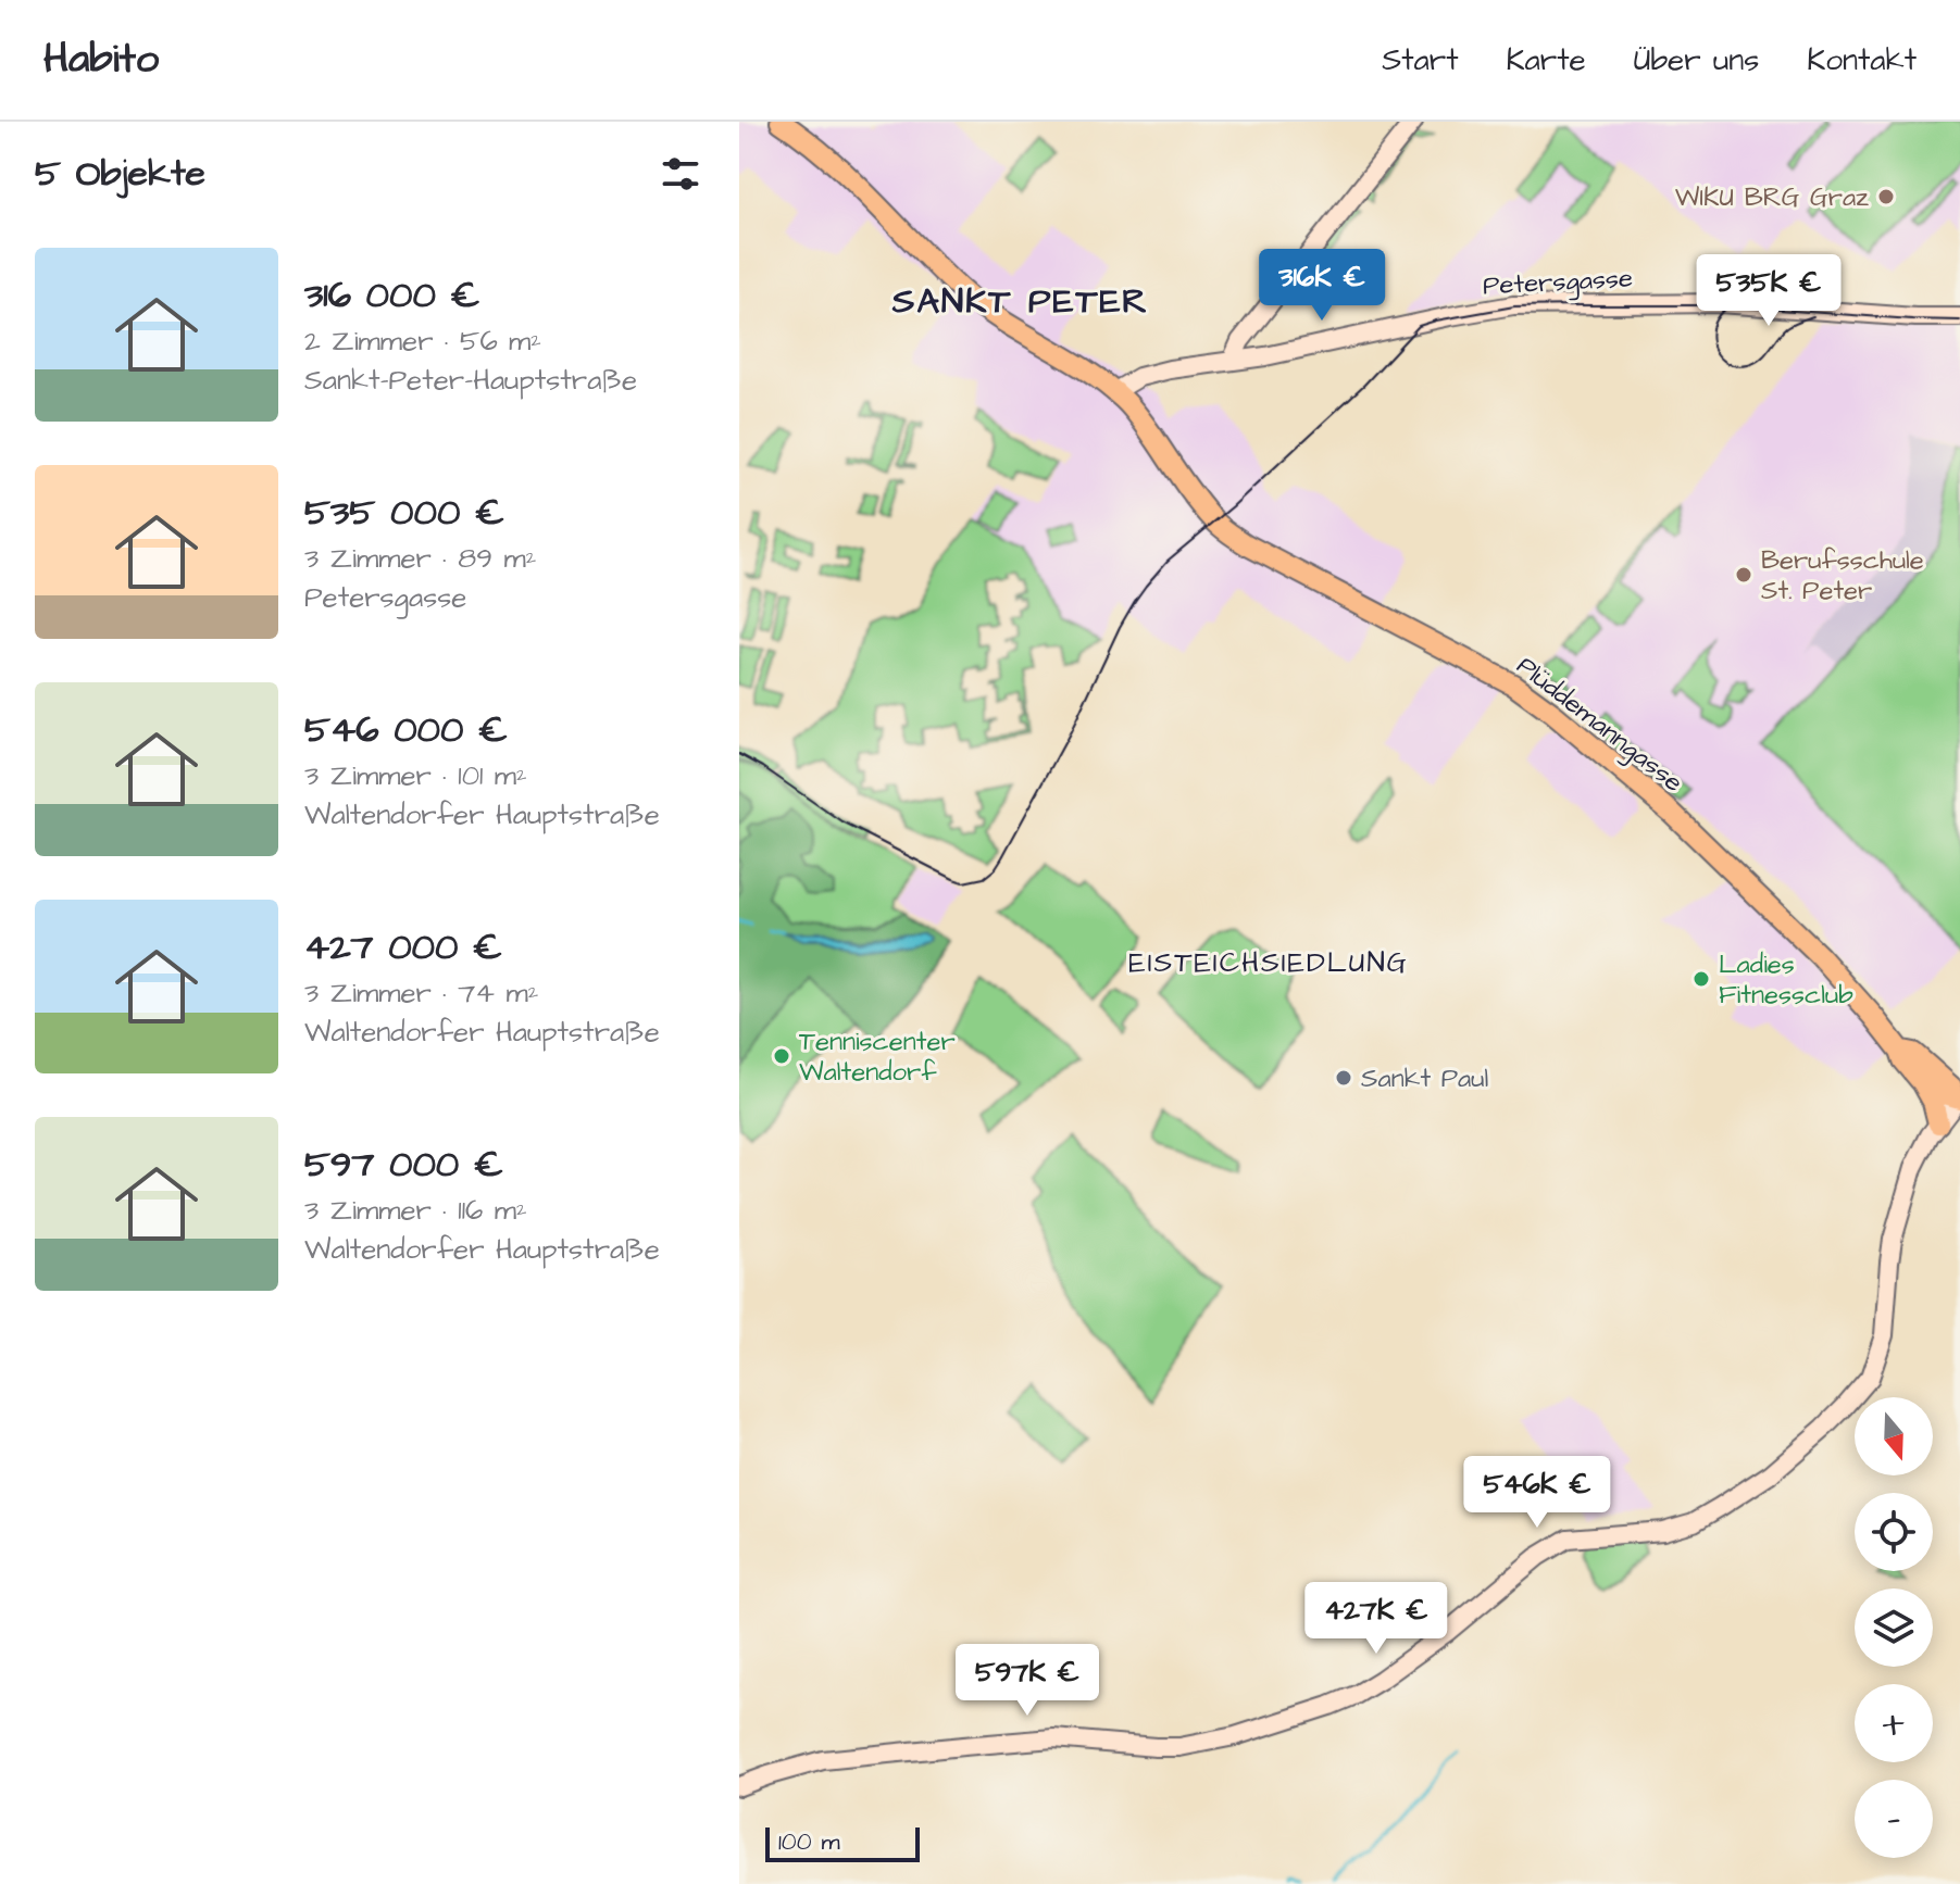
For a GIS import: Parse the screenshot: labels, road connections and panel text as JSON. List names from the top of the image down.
{
  "streets": {
    "main road": ["Petersgasse", "Plüddemanngasse"]
  },
  "crossings": [
    ["Petersgasse", "Plüddemanngasse"]
  ],
  "districts": ["SANKT PETER", "EISTEICHSIEDLUNG"],
  "places": [
    "WIKU BRG Graz",
    "Berufsschule St. Peter",
    "Ladies Fitnessclub",
    "Tenniscenter Waltendorf",
    "Sankt Paul"
  ],
  "scale_bar": "100 m",
  "north": "bottom",
  "page": {
    "header": "Habito",
    "nav": [
      "Start",
      "Karte",
      "Über uns",
      "Kontakt"
    ],
    "heading": "5 Objekte",
    "list": [
      {
        "name": "316 000 €",
        "note": "2 Zimmer · 56 m² · Sankt-Peter-Hauptstraße"
      },
      {
        "name": "535 000 €",
        "note": "3 Zimmer · 89 m² · Petersgasse"
      },
      {
        "name": "546 000 €",
        "note": "3 Zimmer · 101 m² · Waltendorfer Hauptstraße"
      },
      {
        "name": "427 000 €",
        "note": "3 Zimmer · 74 m² · Waltendorfer Hauptstraße"
      },
      {
        "name": "597 000 €",
        "note": "3 Zimmer · 116 m² · Waltendorfer Hauptstraße"
      }
    ],
    "price": [
      "316K €",
      "535K €",
      "546K €",
      "427K €",
      "597K €"
    ],
    "map_buttons": ["+", "−"],
    "scale": "100 m"
  }
}
